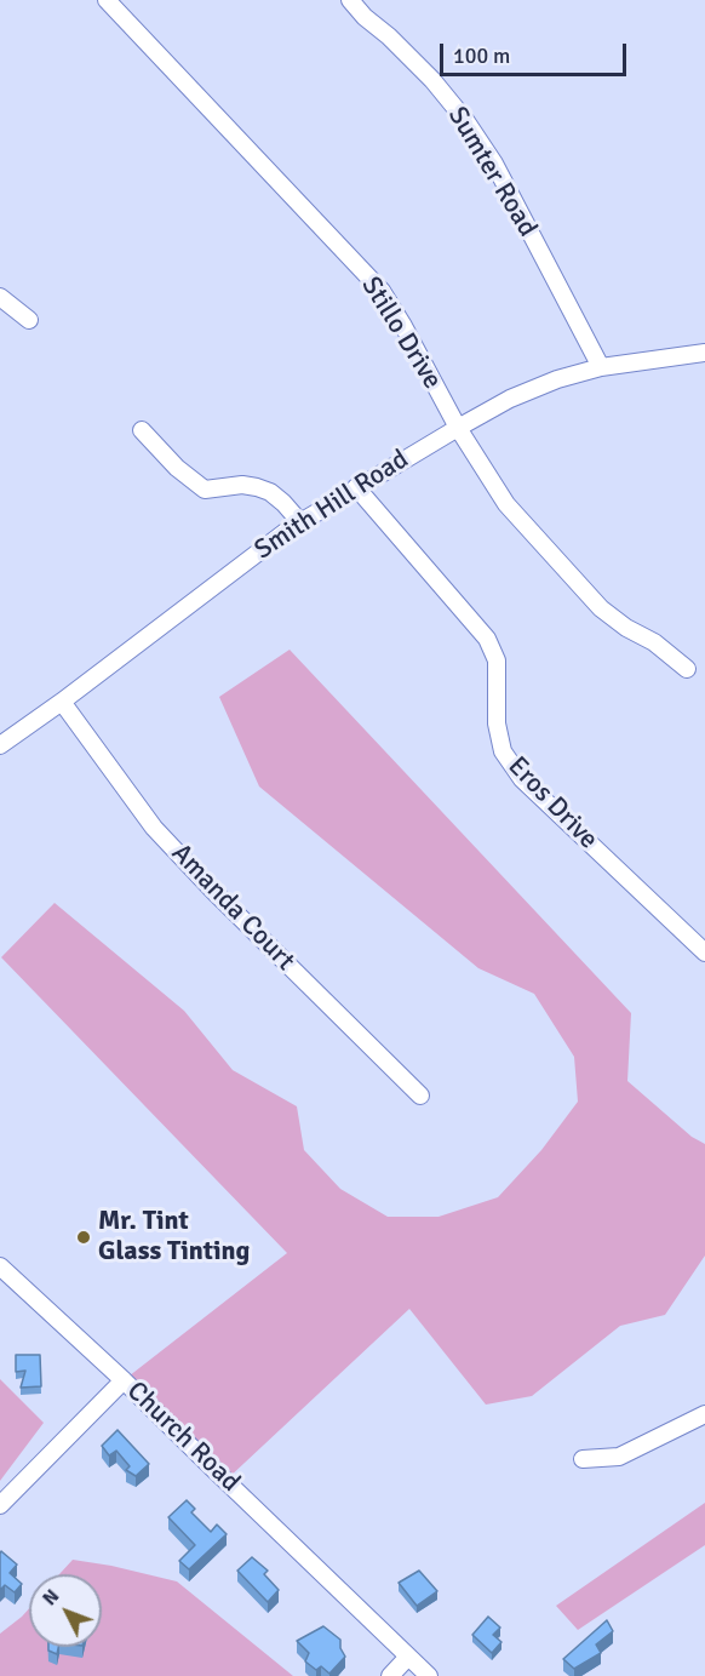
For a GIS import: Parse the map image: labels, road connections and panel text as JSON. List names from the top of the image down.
{
  "streets": {
    "street": [
      "Sumter Road",
      "Stillo Drive",
      "Smith Hill Road",
      "Eros Drive",
      "Amanda Court",
      "Church Road"
    ]
  },
  "crossings": [
    ["Sumter Road", "Smith Hill Road"],
    ["Stillo Drive", "Smith Hill Road"],
    ["Smith Hill Road", "Eros Drive"],
    ["Smith Hill Road", "Amanda Court"]
  ],
  "places": ["Mr. Tint Glass Tinting"],
  "scale_bar": "100 m",
  "north": "top left"
}
